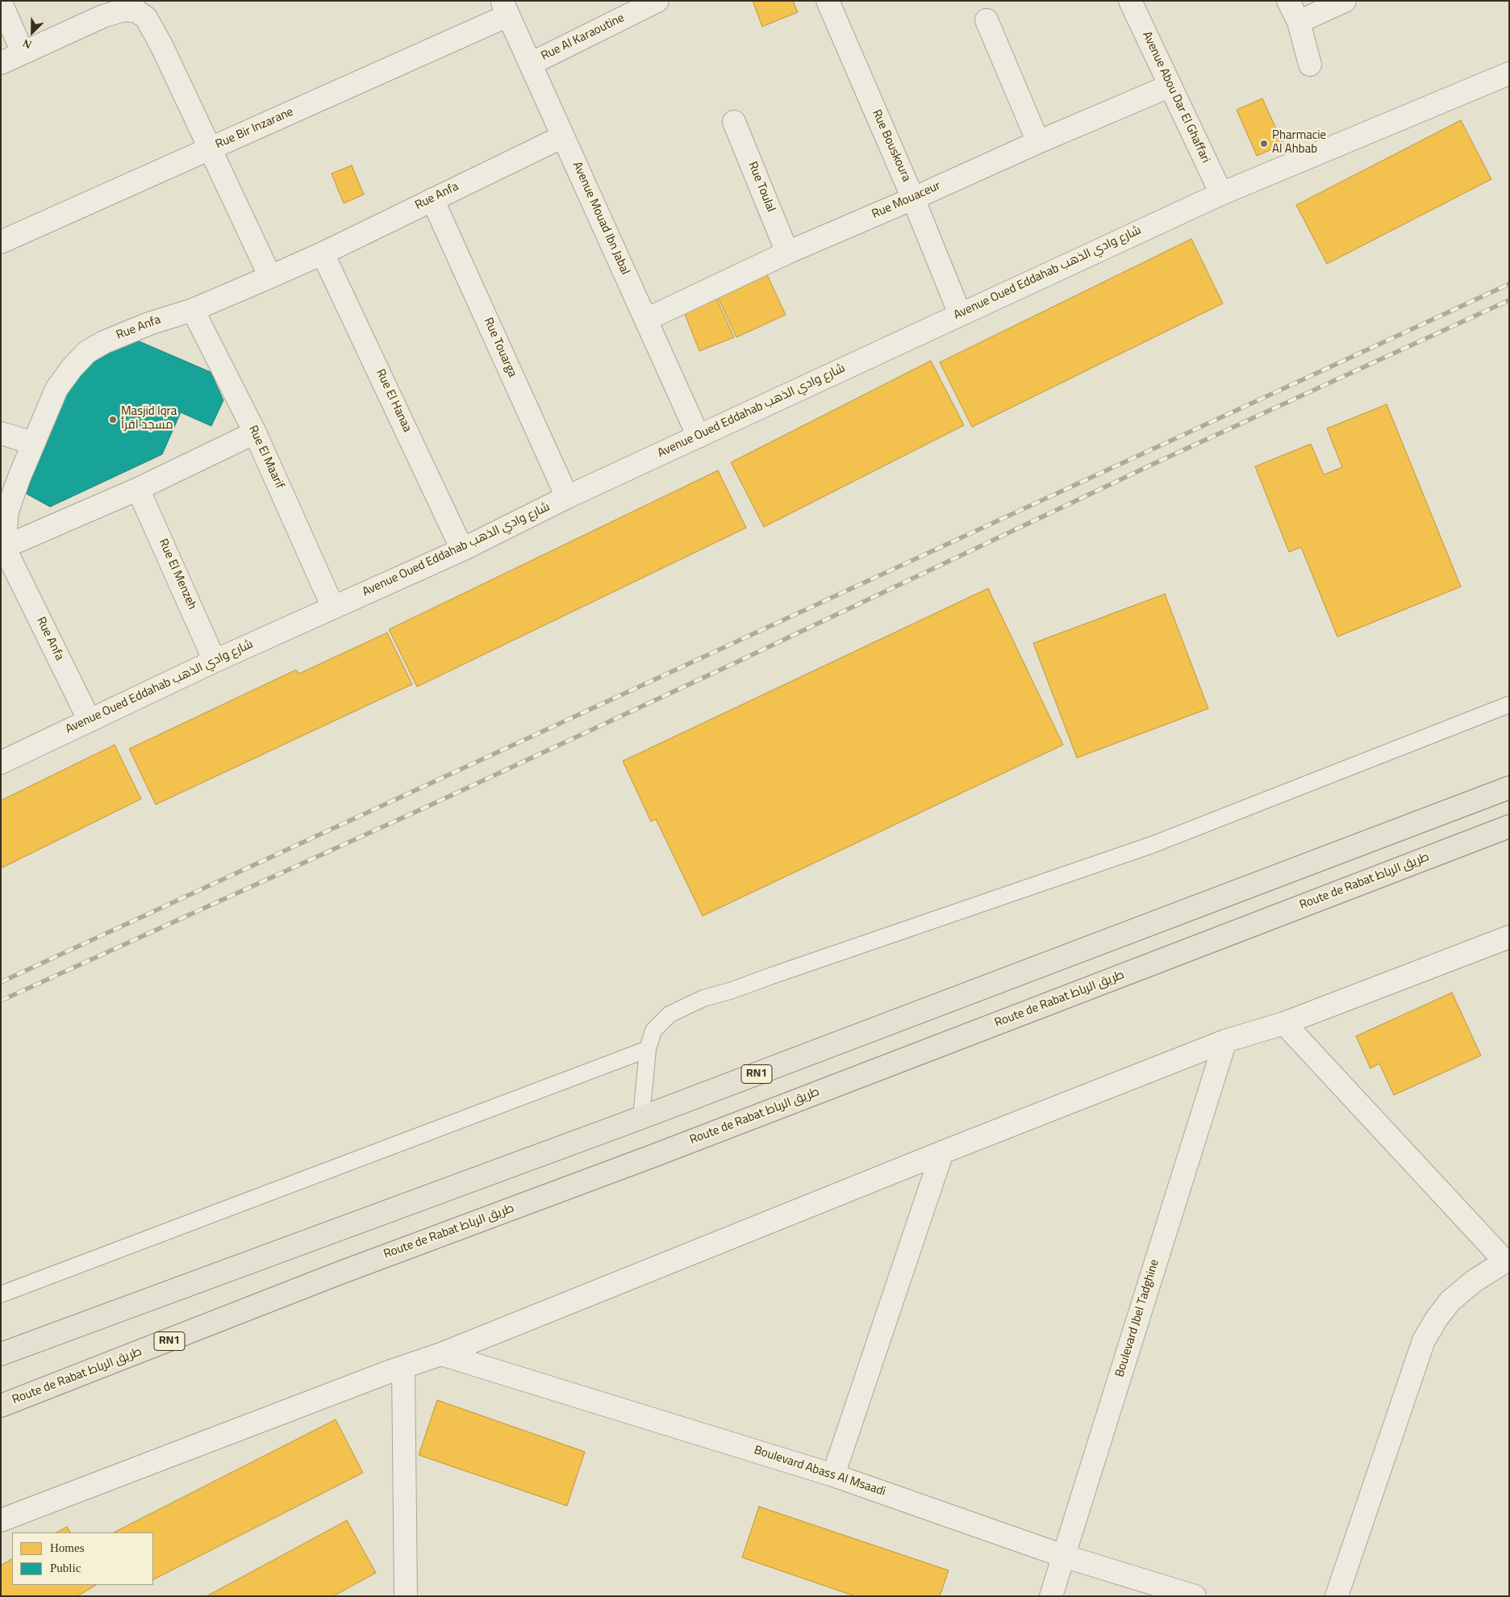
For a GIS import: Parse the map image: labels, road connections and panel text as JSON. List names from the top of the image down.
{
  "streets": {
    "main road": ["Route de Rabat طريق الرباط", "RN1"],
    "street": [
      "Rue Al Karaoutine",
      "Avenue Abou Dar El Ghaffari",
      "Rue Bir Inzarane",
      "Rue Bouskoura",
      "Rue Toulal",
      "Rue Anfa",
      "Rue Mouaceur",
      "Avenue Mouad Ibn Jabal",
      "Avenue Oued Eddahab شارع وادي الذهب",
      "Rue Touarga",
      "Rue El Hanaa",
      "Rue El Maarif",
      "Rue El Menzeh",
      "Boulevard Jbel Tadghine",
      "Boulevard Abass Al Msaadi"
    ]
  },
  "crossings": [
    ["Rue Al Karaoutine", "Avenue Mouad Ibn Jabal"],
    ["Avenue Abou Dar El Ghaffari", "Rue Mouaceur"],
    ["Avenue Abou Dar El Ghaffari", "Avenue Oued Eddahab شارع وادي الذهب"],
    ["Rue Bir Inzarane", "Avenue Mouad Ibn Jabal"],
    ["Rue Bouskoura", "Rue Mouaceur"],
    ["Rue Bouskoura", "Avenue Oued Eddahab شارع وادي الذهب"],
    ["Rue Toulal", "Rue Mouaceur"],
    ["Rue Anfa", "Avenue Mouad Ibn Jabal"],
    ["Rue Anfa", "Avenue Oued Eddahab شارع وادي الذهب"],
    ["Rue Anfa", "Rue Touarga"],
    ["Rue Anfa", "Rue El Hanaa"],
    ["Rue Anfa", "Rue El Maarif"],
    ["Rue Mouaceur", "Avenue Mouad Ibn Jabal"],
    ["Avenue Mouad Ibn Jabal", "Avenue Oued Eddahab شارع وادي الذهب"],
    ["Avenue Oued Eddahab شارع وادي الذهب", "Rue Touarga"],
    ["Avenue Oued Eddahab شارع وادي الذهب", "Rue El Hanaa"],
    ["Avenue Oued Eddahab شارع وادي الذهب", "Rue El Maarif"],
    ["Avenue Oued Eddahab شارع وادي الذهب", "Rue El Menzeh"],
    ["Boulevard Jbel Tadghine", "Boulevard Abass Al Msaadi"]
  ],
  "places": ["Pharmacie Al Ahbab", "Masjid Iqra مسجد اقرأ"],
  "legend": ["Homes", "Public"],
  "north": "bottom left"
}
